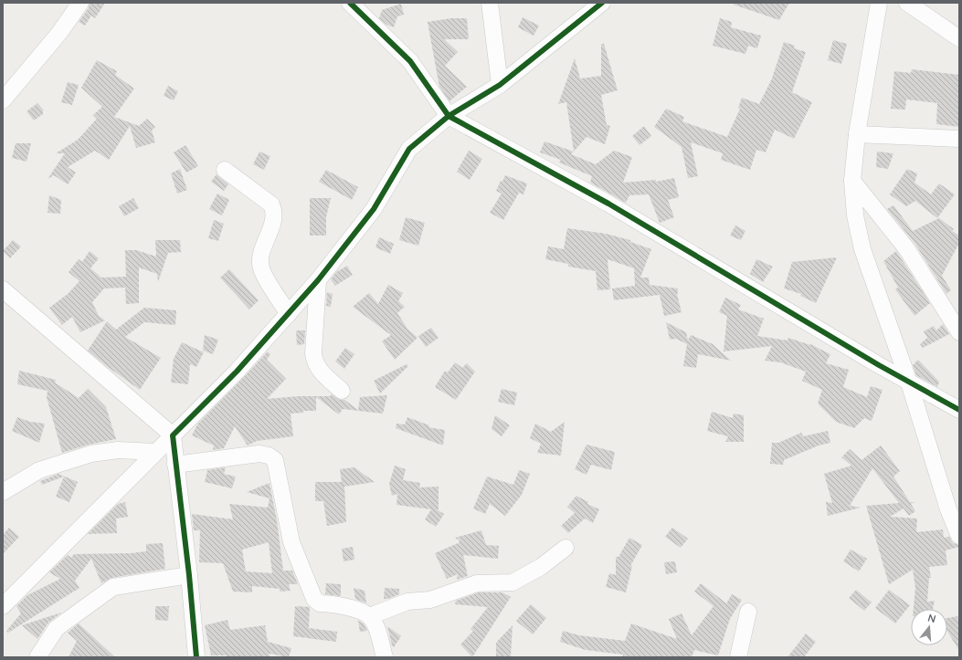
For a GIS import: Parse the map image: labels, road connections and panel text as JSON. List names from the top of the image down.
{
  "north": "top"
}
